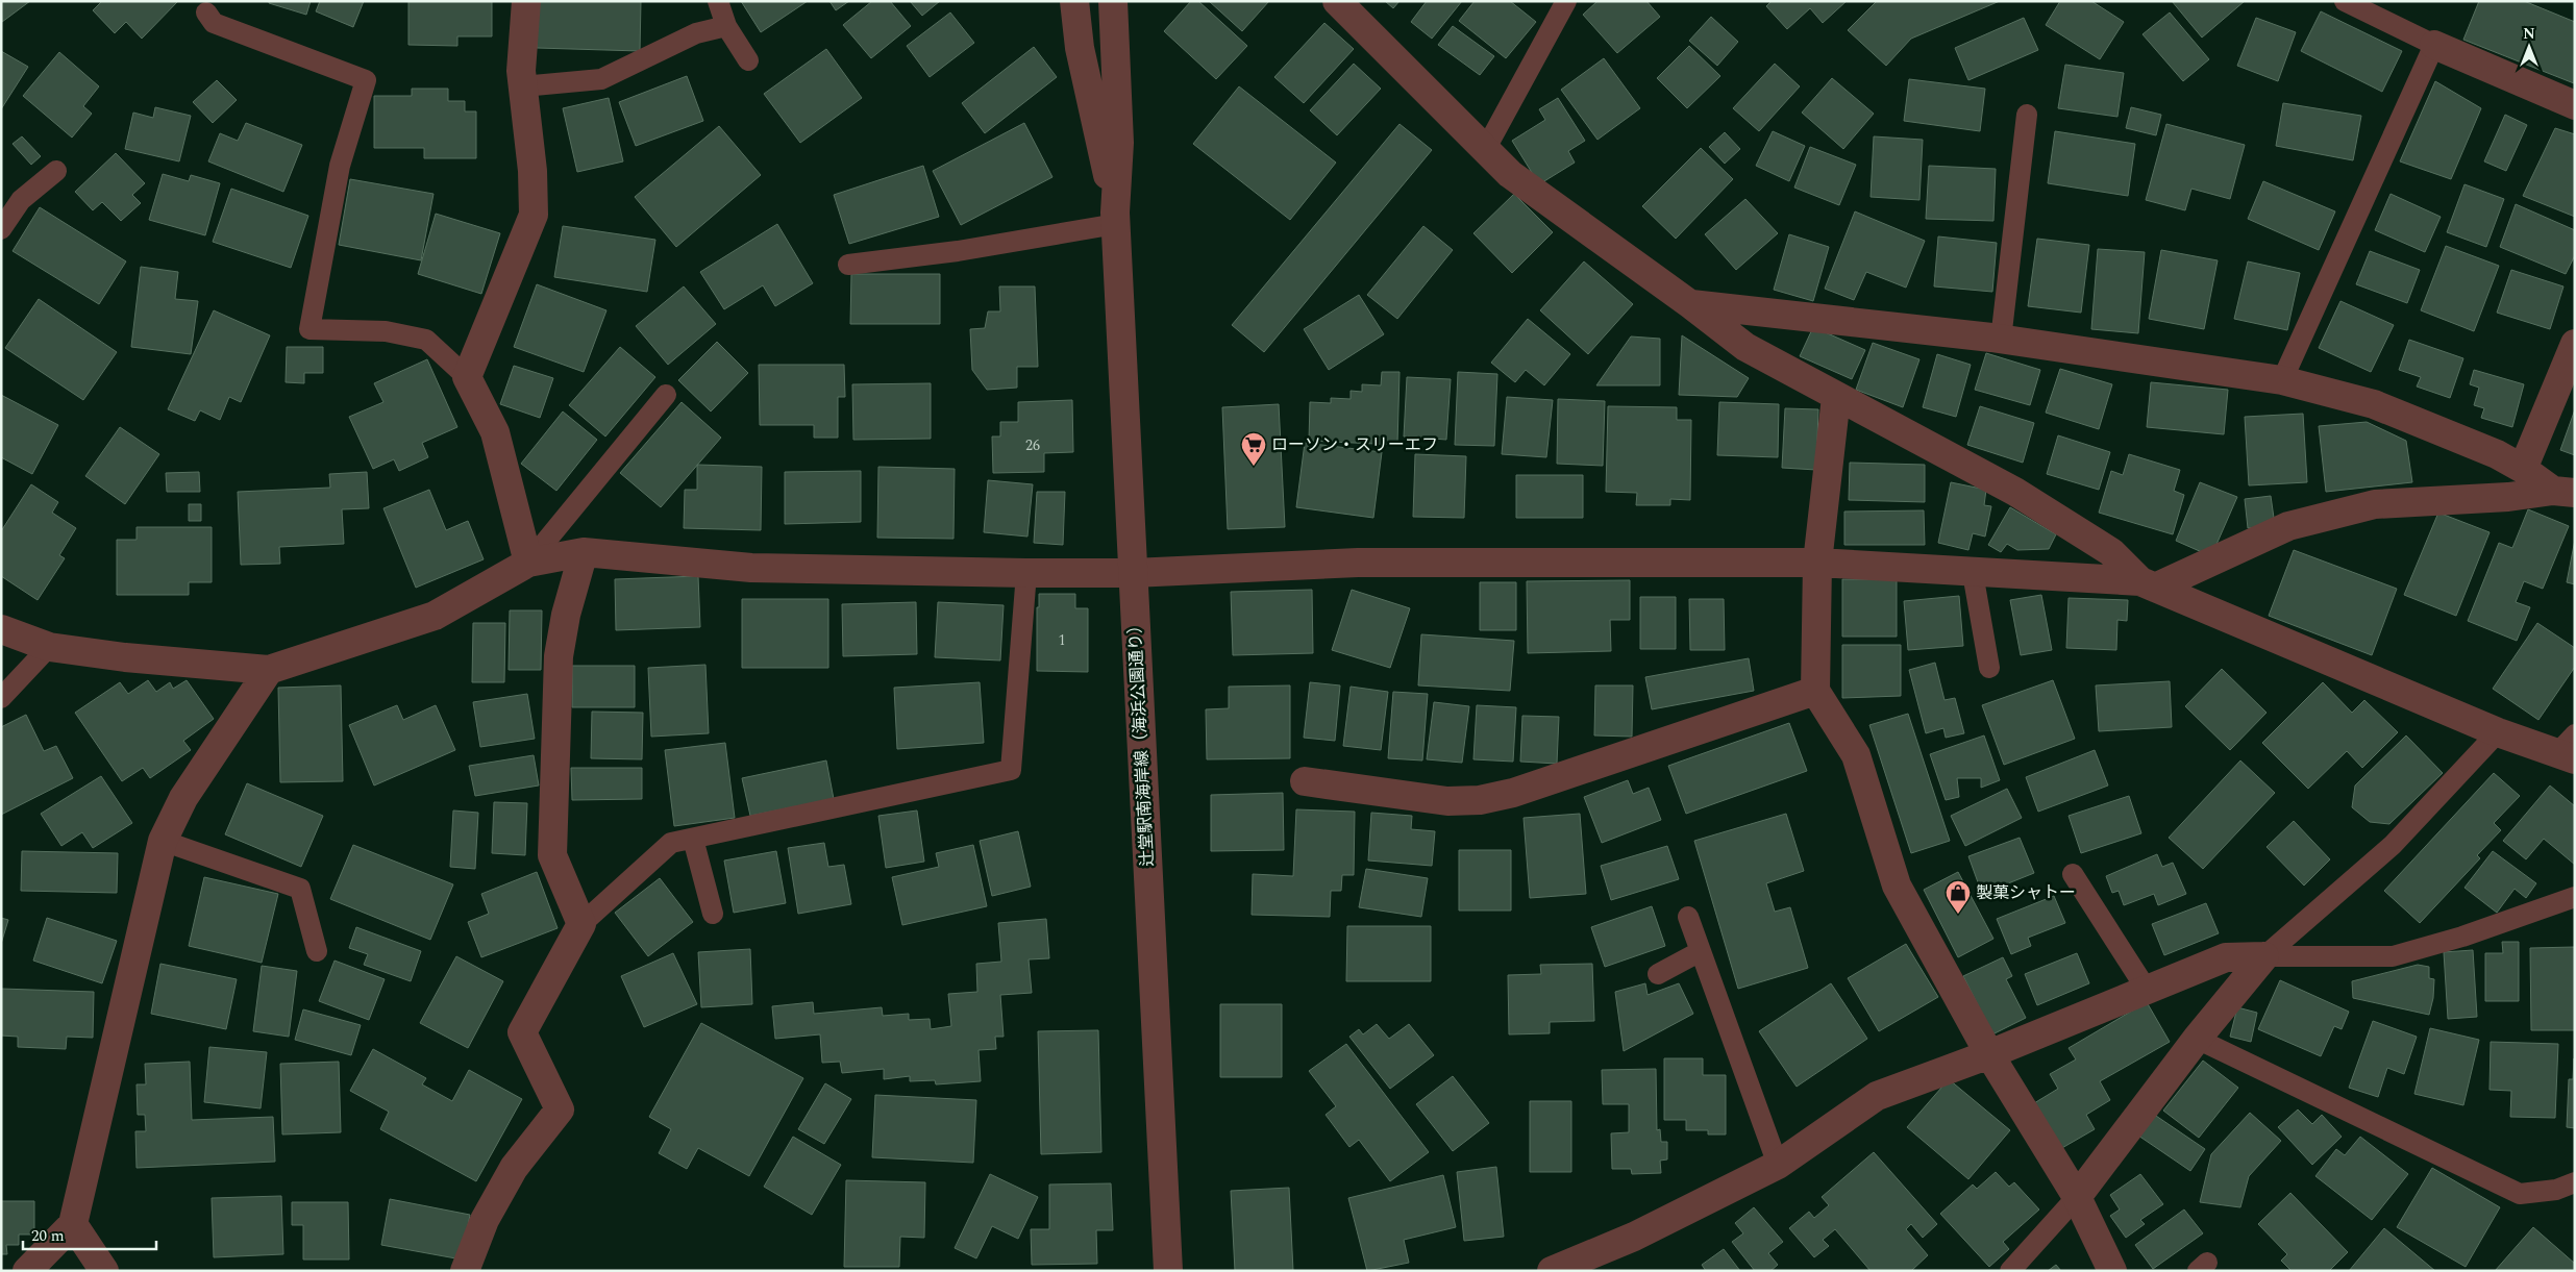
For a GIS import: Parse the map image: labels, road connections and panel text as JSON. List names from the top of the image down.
{
  "streets": {
    "street": ["辻堂駅南海岸線（海浜公園通り）"]
  },
  "places": {
    "supermarket": ["ローソン・スリーエフ"],
    "shop": ["製菓シャトー"]
  },
  "house_numbers": ["26", "1"],
  "scale_bar": "20 m",
  "north": "top"
}
